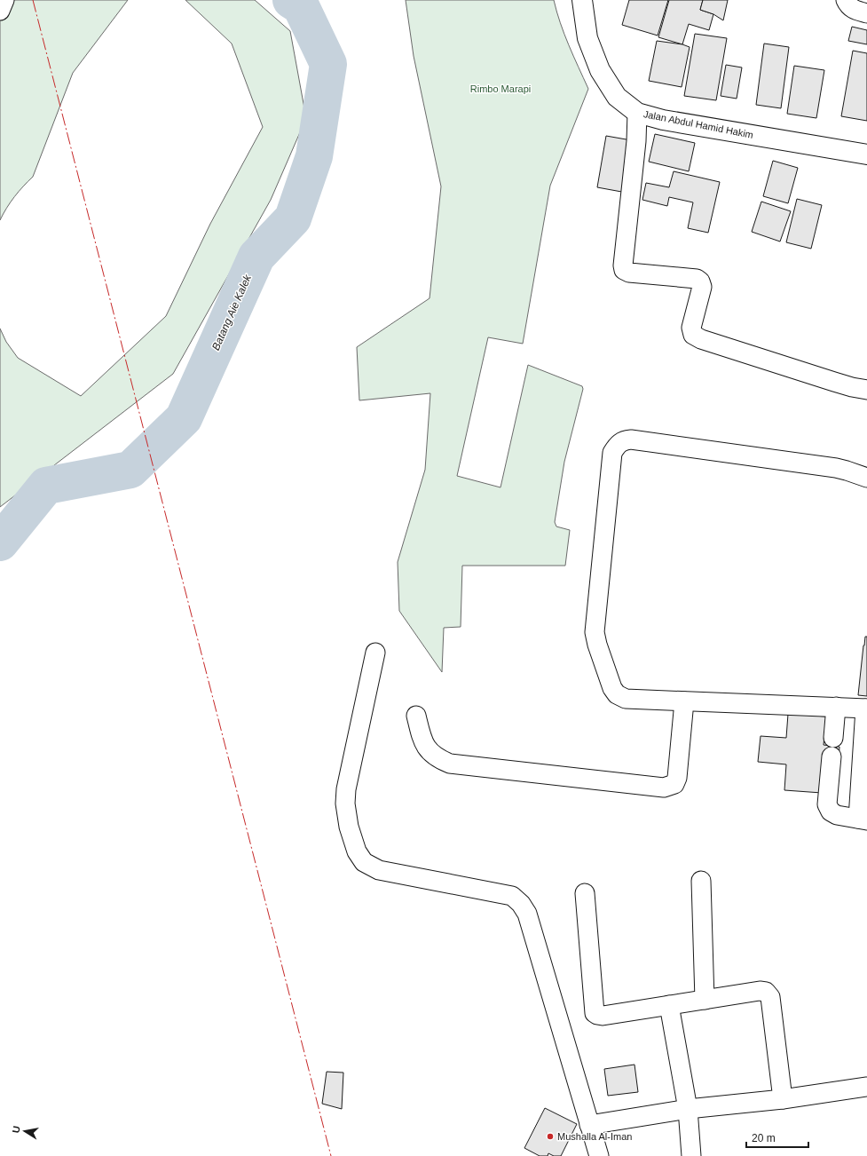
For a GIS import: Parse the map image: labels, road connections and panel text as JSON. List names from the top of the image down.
{
  "streets": {
    "main road": ["Jalan Abdul Hamid Hakim"]
  },
  "water": ["Batang Aie Kalek"],
  "parks": ["Rimbo Marapi"],
  "places": ["Mushalla Al-Iman"],
  "scale_bar": "20 m",
  "north": "left"
}
